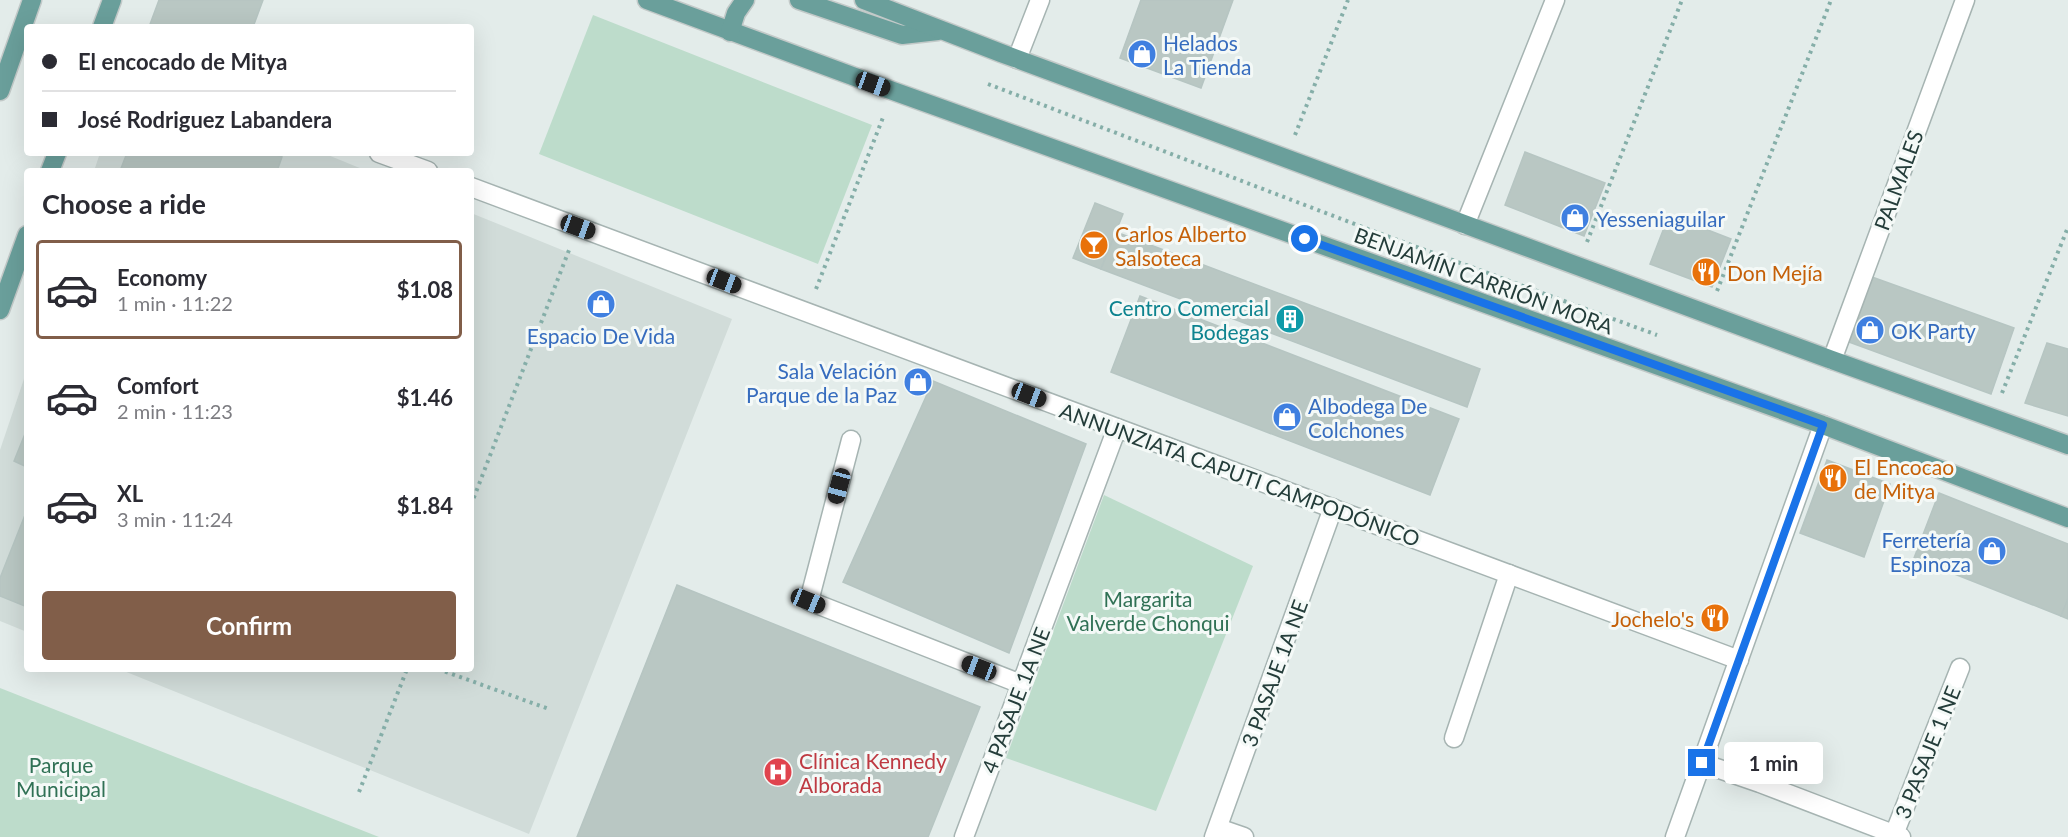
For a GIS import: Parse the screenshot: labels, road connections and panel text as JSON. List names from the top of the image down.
{
  "streets": {
    "main road": ["BENJAMÍN CARRIÓN MORA"],
    "street": [
      "PALMALES",
      "ANNUNZIATA CAPUTI CAMPODÓNICO",
      "3 PASAJE 1A NE",
      "4 PASAJE 1A NE",
      "3 PASAJE 1 NE"
    ]
  },
  "crossings": [
    ["ANNUNZIATA CAPUTI CAMPODÓNICO", "3 PASAJE 1A NE"],
    ["ANNUNZIATA CAPUTI CAMPODÓNICO", "4 PASAJE 1A NE"]
  ],
  "parks": ["Margarita Valverde Chonqui", "Parque Municipal"],
  "places": {
    "shop": [
      "Helados La Tienda",
      "Yesseniaguilar",
      "Espacio De Vida",
      "OK Party",
      "Sala Velación Parque de la Paz",
      "Albodega De Colchones",
      "Ferretería Espinoza"
    ],
    "bar": ["Carlos Alberto Salsoteca"],
    "restaurant": ["Don Mejía", "El Encocao de Mitya", "Jochelo's"],
    "building": ["Centro Comercial Bodegas"],
    "hospital": ["Clínica Kennedy Alborada"]
  },
  "page": {
    "banner": ["El encocado de Mitya", "José Rodriguez Labandera"],
    "heading": "Choose a ride",
    "list": [
      {
        "name": "Economy",
        "note": "1 min · 11:22",
        "value": "$1.08"
      },
      {
        "name": "Comfort",
        "note": "2 min · 11:23",
        "value": "$1.46"
      },
      {
        "name": "XL",
        "note": "3 min · 11:24",
        "value": "$1.84"
      }
    ],
    "buttons": "Confirm",
    "bubble": "1 min"
  }
}
